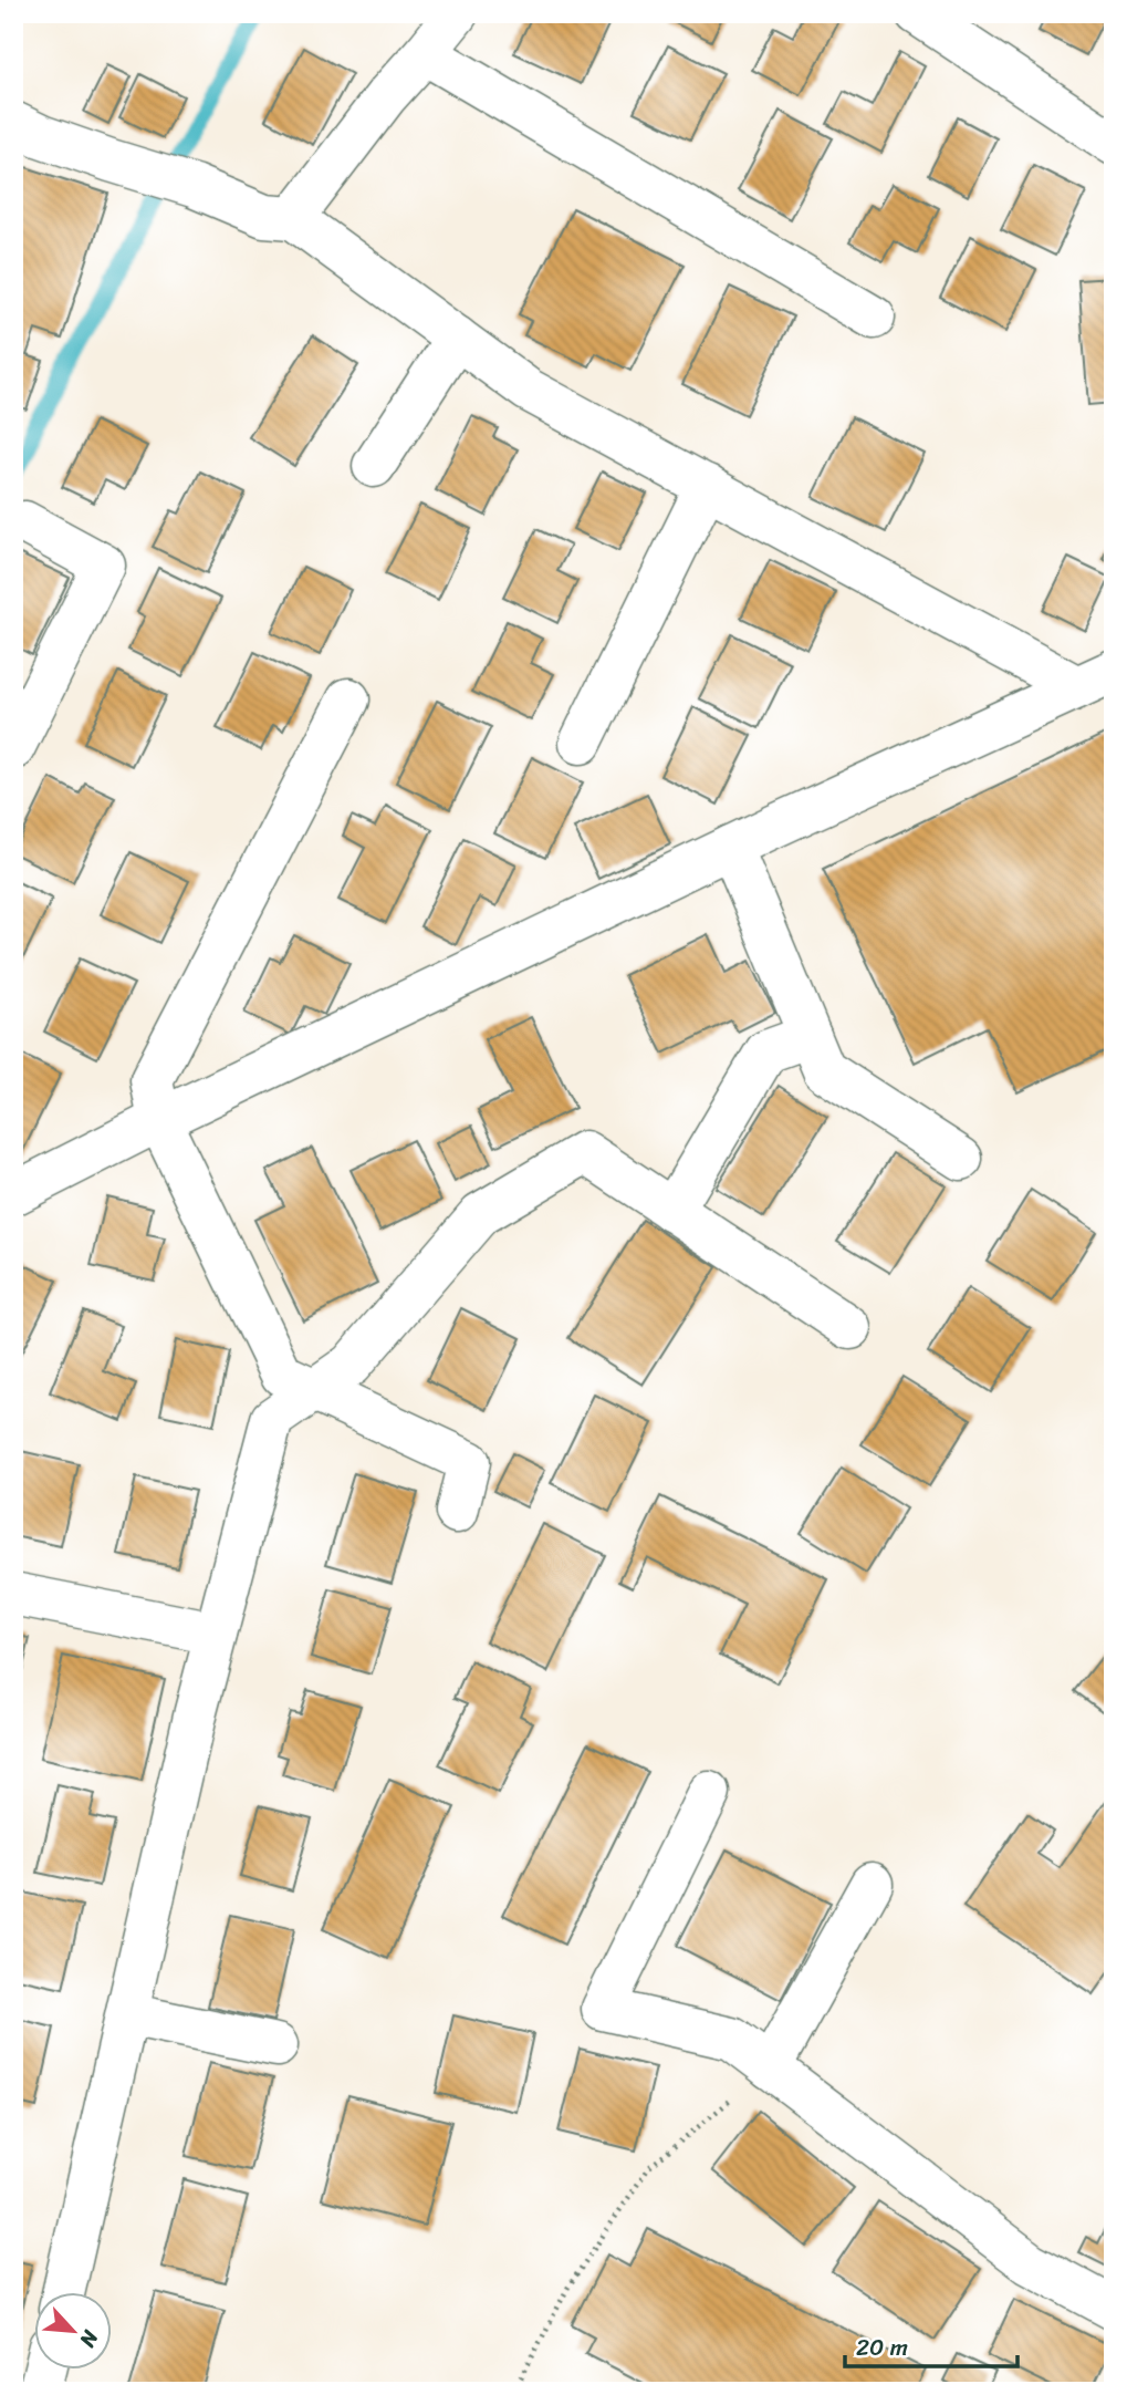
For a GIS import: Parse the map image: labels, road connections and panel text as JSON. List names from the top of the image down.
{
  "scale_bar": "20 m",
  "north": "bottom right"
}
